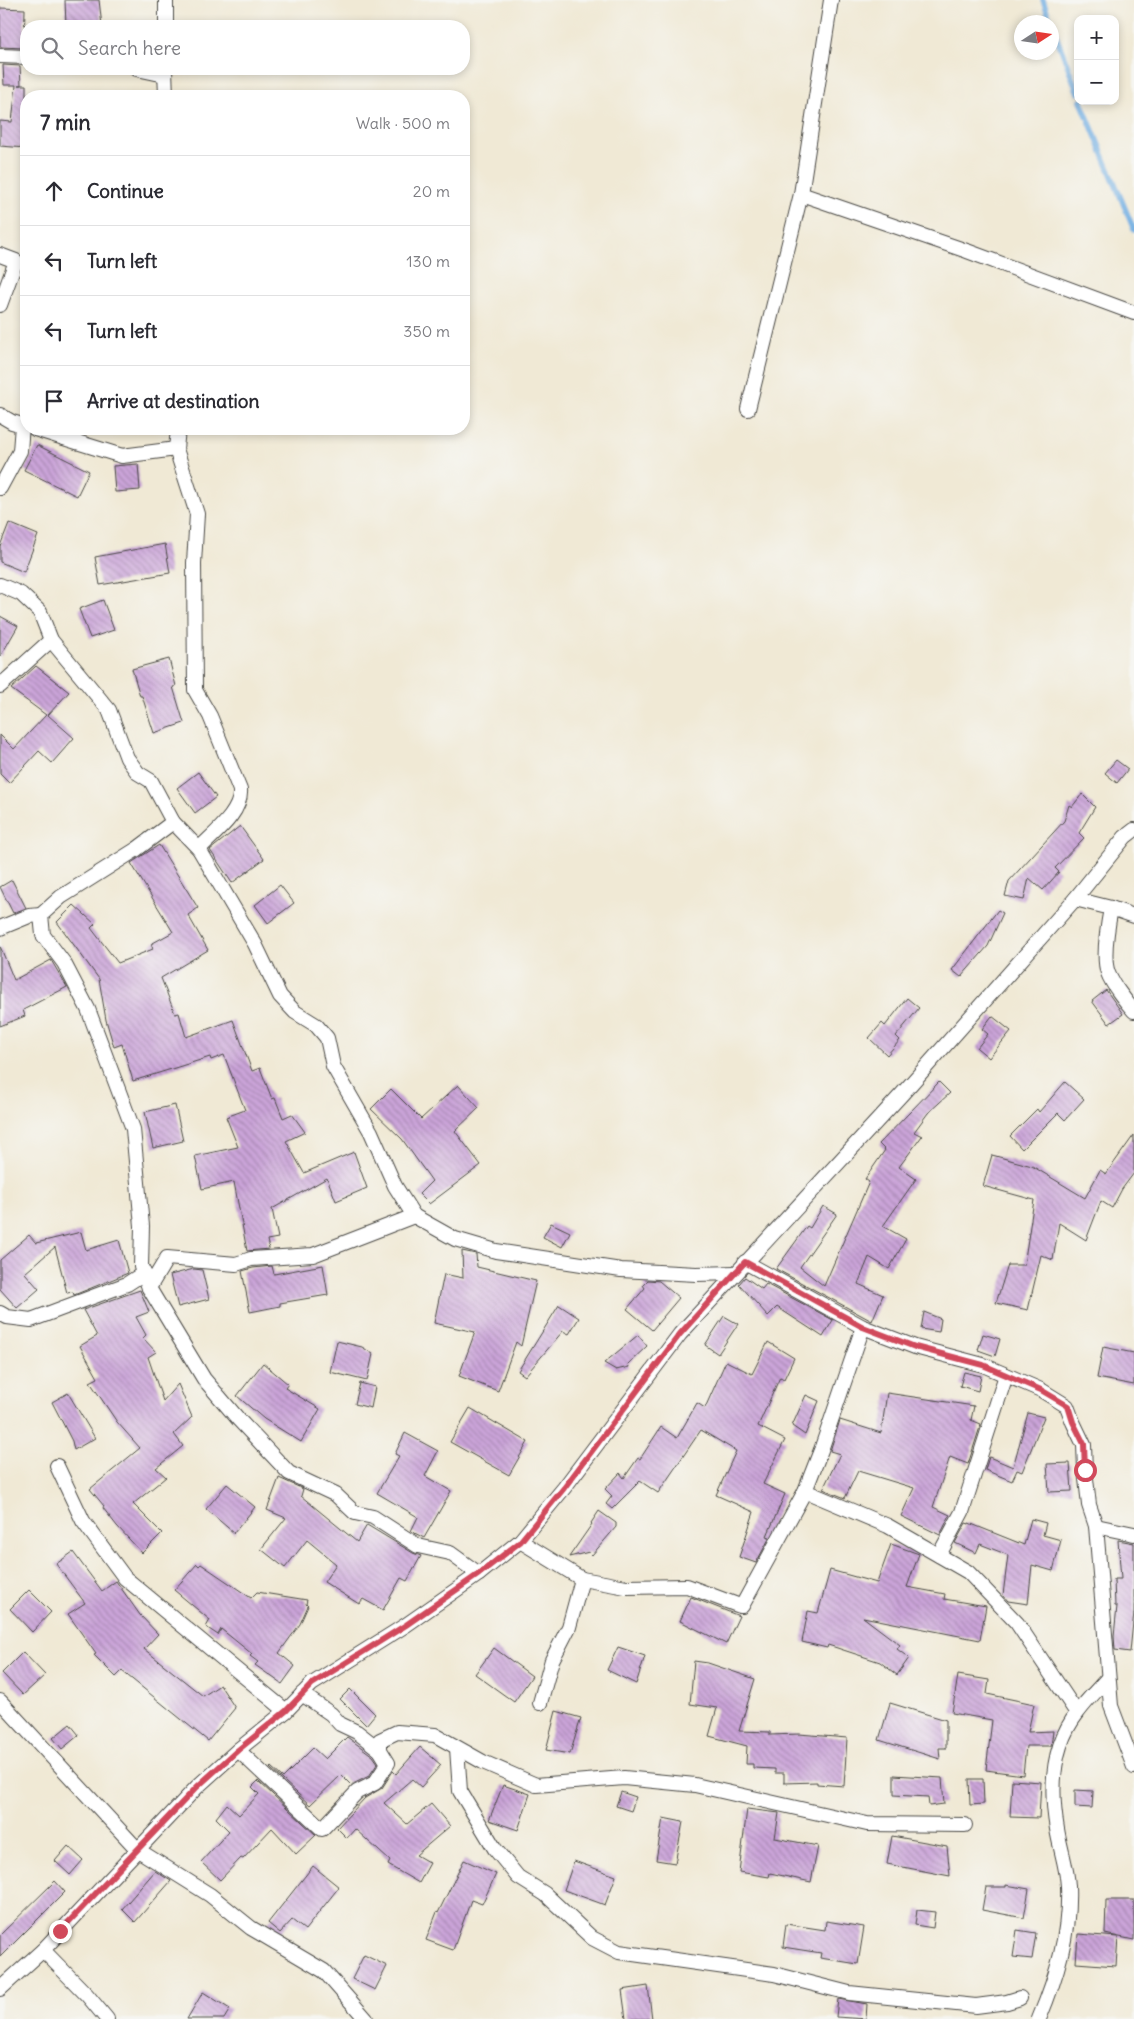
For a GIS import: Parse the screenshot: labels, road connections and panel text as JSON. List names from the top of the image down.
{
  "north": "right",
  "page": {
    "map_buttons": ["+", "−"],
    "search": "Search here",
    "heading": ["7 min", "Walk · 500 m"],
    "list": [
      ["Continue", "20 m"],
      ["Turn left", "130 m"],
      ["Turn left", "350 m"],
      "Arrive at destination"
    ]
  }
}
